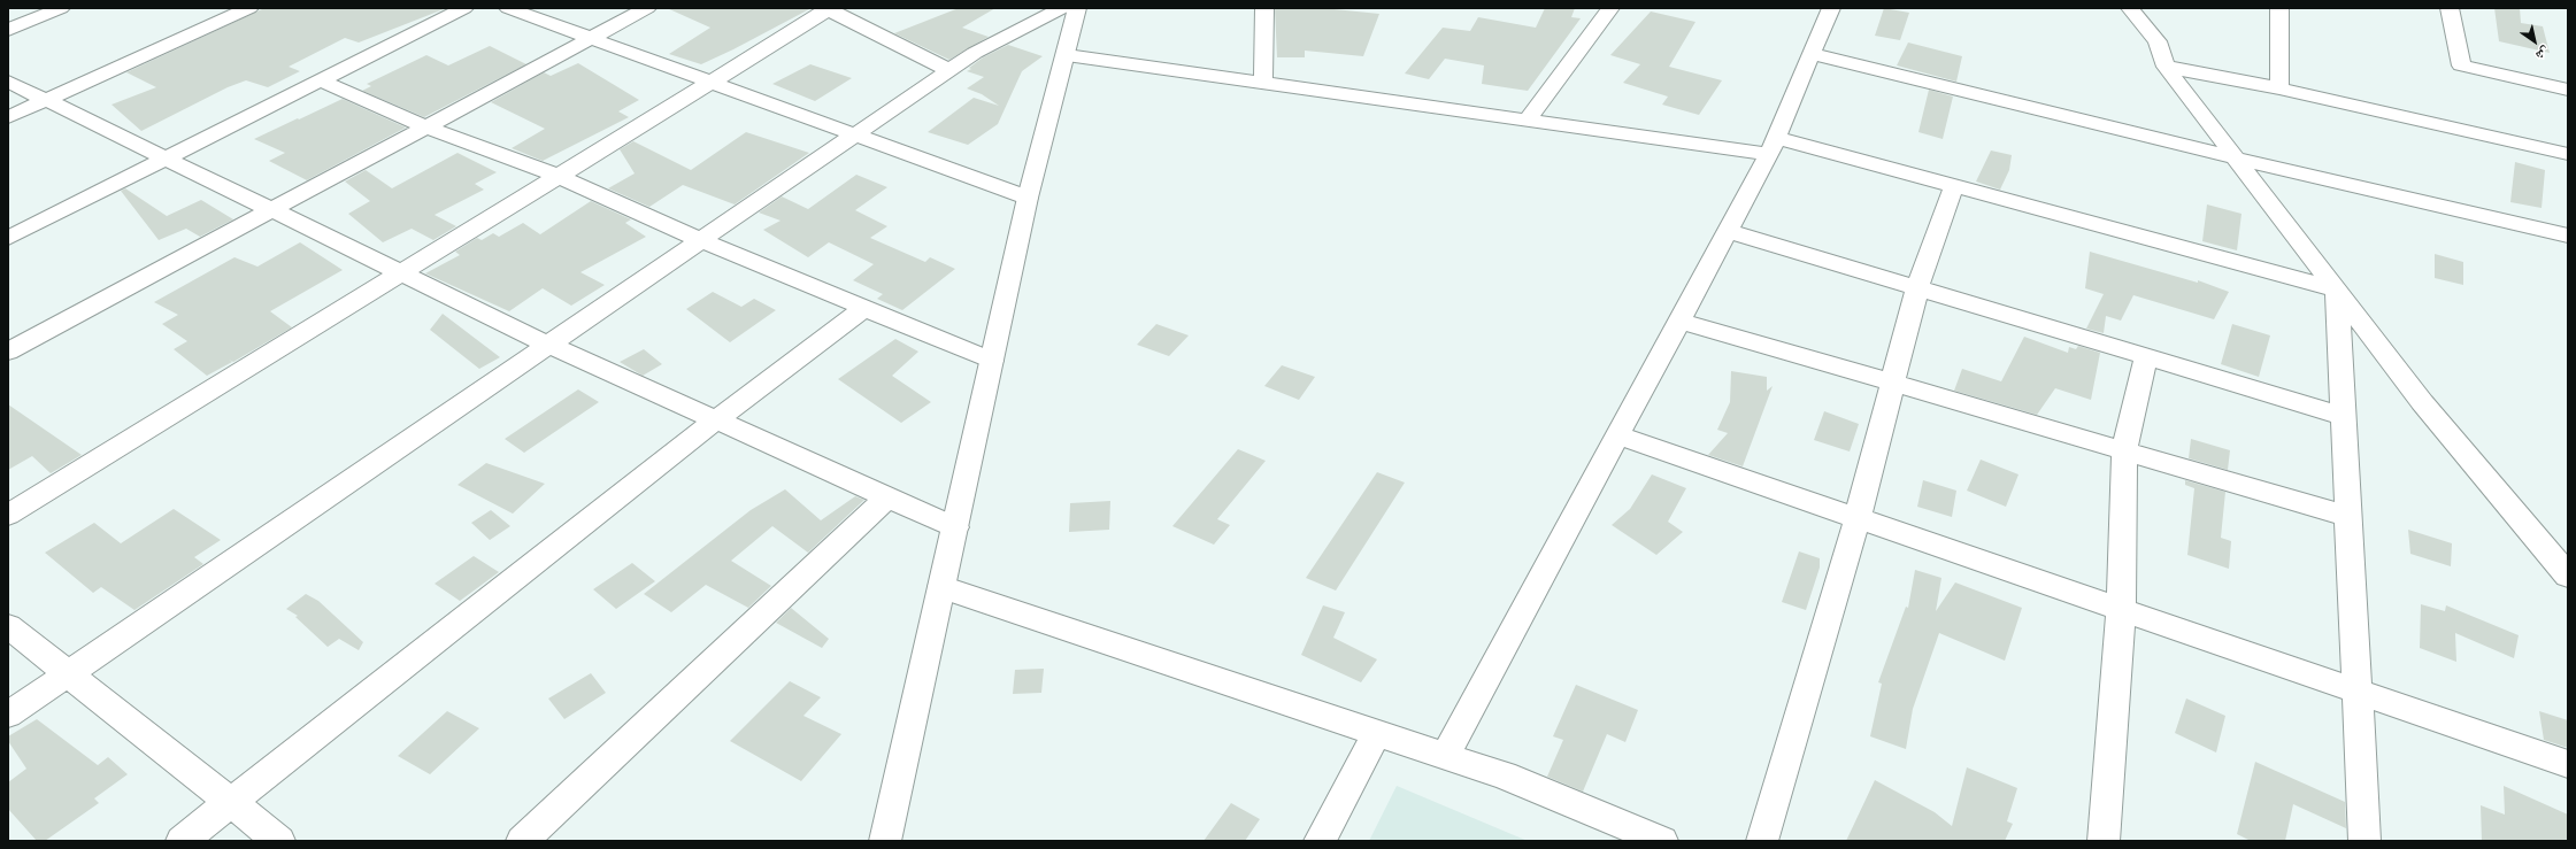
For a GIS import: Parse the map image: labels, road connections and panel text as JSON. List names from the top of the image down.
{
  "north": "bottom right"
}
